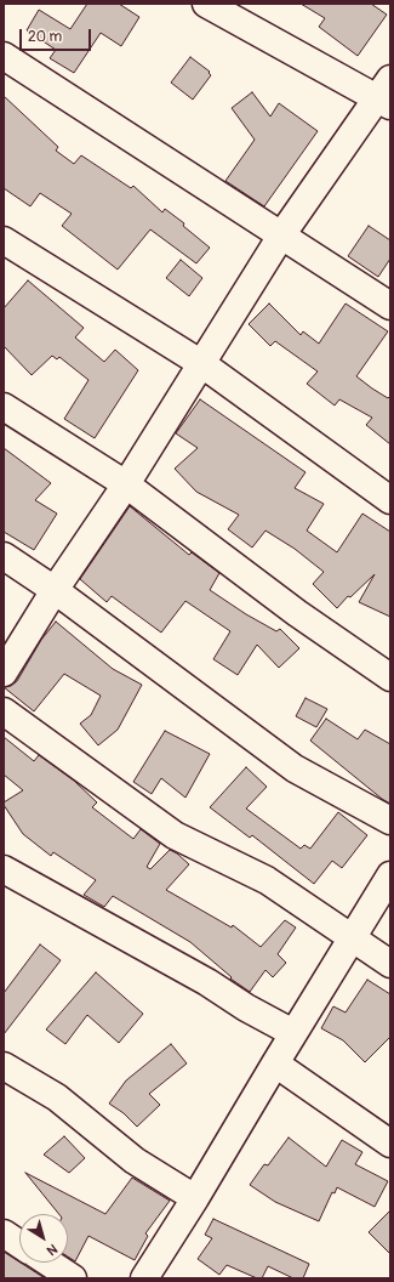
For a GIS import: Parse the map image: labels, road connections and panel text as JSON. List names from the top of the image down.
{
  "scale_bar": "20 m",
  "north": "bottom right"
}
